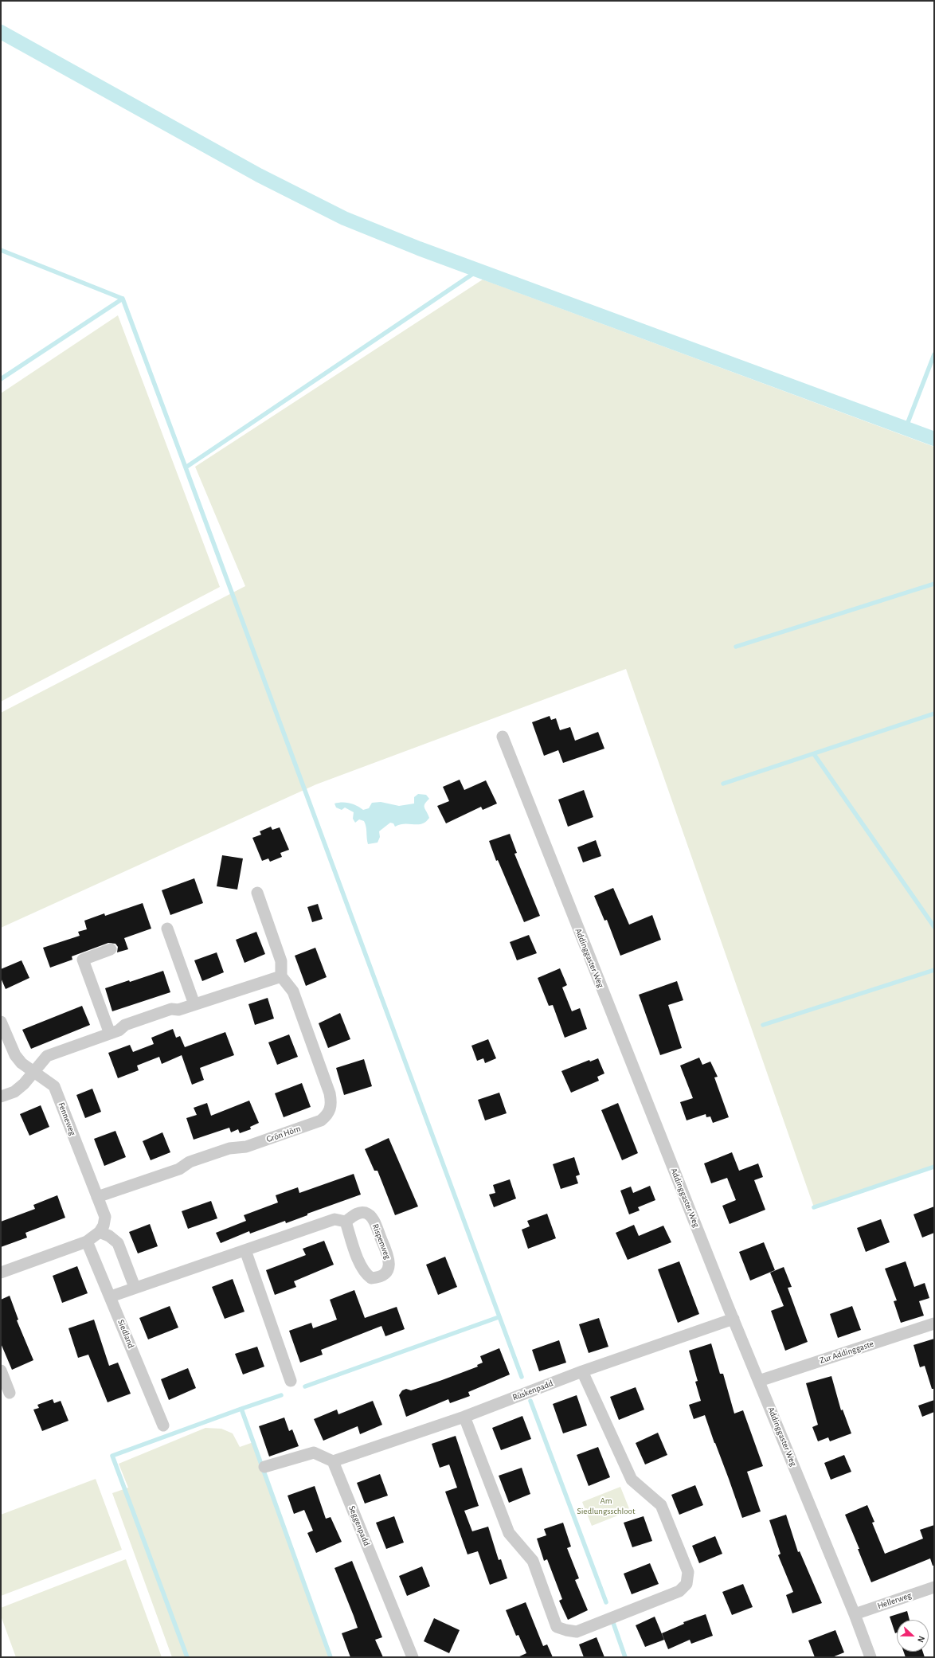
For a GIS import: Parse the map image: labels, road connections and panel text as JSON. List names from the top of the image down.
{
  "streets": {
    "street": [
      "Addinggaster Weg",
      "Fenneweg",
      "Grön Hörn",
      "Rispenweg",
      "Siedland",
      "Zur Addinggaste",
      "Rüskenpadd",
      "Seggenpadd",
      "Hellerweg"
    ]
  },
  "crossings": [
    ["Addinggaster Weg", "Zur Addinggaste"],
    ["Addinggaster Weg", "Rüskenpadd"],
    ["Addinggaster Weg", "Hellerweg"],
    ["Fenneweg", "Grön Hörn"],
    ["Rüskenpadd", "Seggenpadd"]
  ],
  "parks": ["Am Siedlungsschloot"],
  "north": "right"
}
